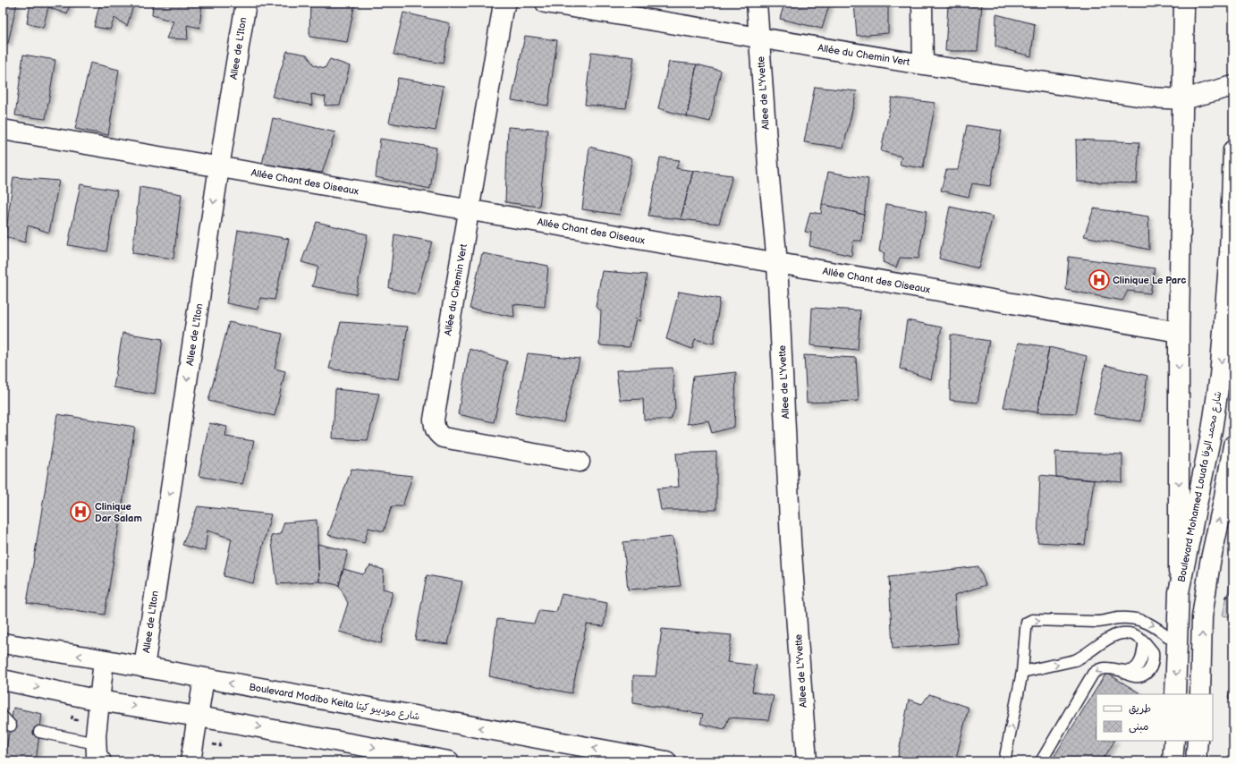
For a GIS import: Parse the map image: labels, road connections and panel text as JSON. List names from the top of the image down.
{
  "streets": {
    "street": [
      "Allee de L'Iton",
      "Allée du Chemin Vert",
      "Allee de L'Yvette",
      "Allée Chant des Oiseaux",
      "Boulevard Mohamed Louafa شارع محمد الوفا",
      "Boulevard Modibo Keita شارع موديبو كيتا"
    ]
  },
  "crossings": [
    ["Allee de L'Iton", "Allée Chant des Oiseaux"],
    ["Allee de L'Iton", "Boulevard Modibo Keita شارع موديبو كيتا"],
    ["Allée du Chemin Vert", "Allee de L'Yvette"],
    ["Allée du Chemin Vert", "Allée Chant des Oiseaux"],
    ["Allee de L'Yvette", "Allée Chant des Oiseaux"]
  ],
  "one_way": ["Allee de L'Iton"],
  "places": {
    "hospital": ["Clinique Le Parc", "Clinique Dar Salam"]
  },
  "legend": ["طريق", "مبنى"]
}
